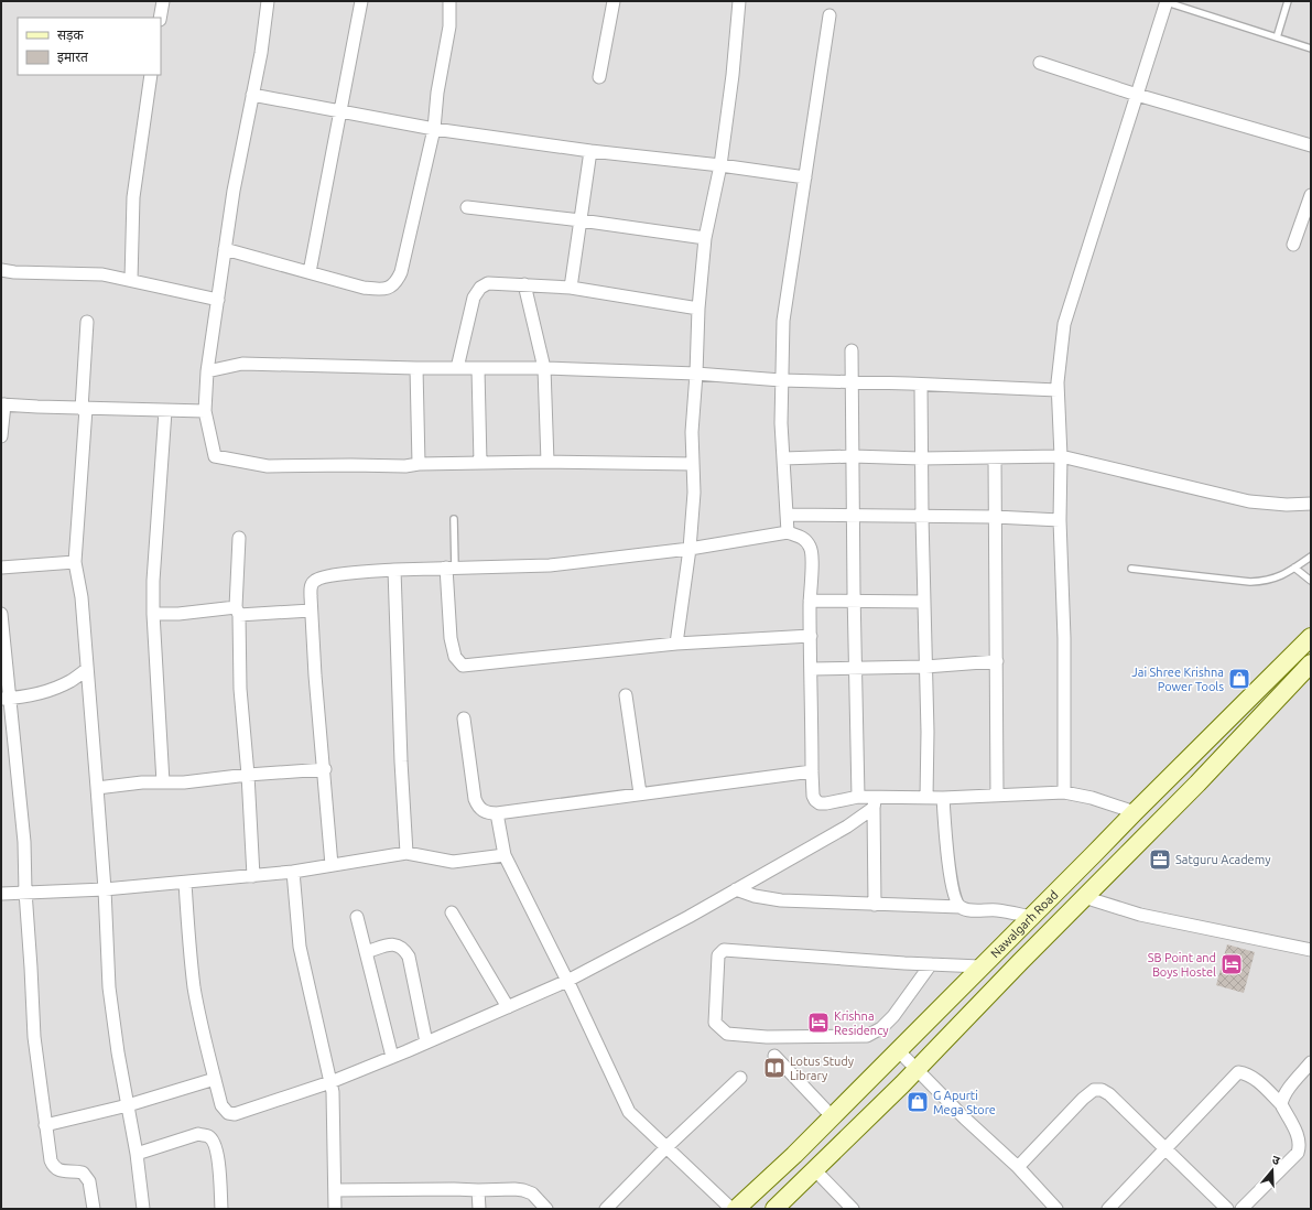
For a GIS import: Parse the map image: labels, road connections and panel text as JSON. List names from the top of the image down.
{
  "streets": {
    "street": ["Nawalgarh Road"]
  },
  "places": {
    "shop": ["Jai Shree Krishna Power Tools", "G Apurti Mega Store"],
    "office": ["Satguru Academy"],
    "hotel": ["SB Point and Boys Hostel", "Krishna Residency"],
    "library": ["Lotus Study Library"]
  },
  "legend": ["सड़क", "इमारत"],
  "north": "top"
}
